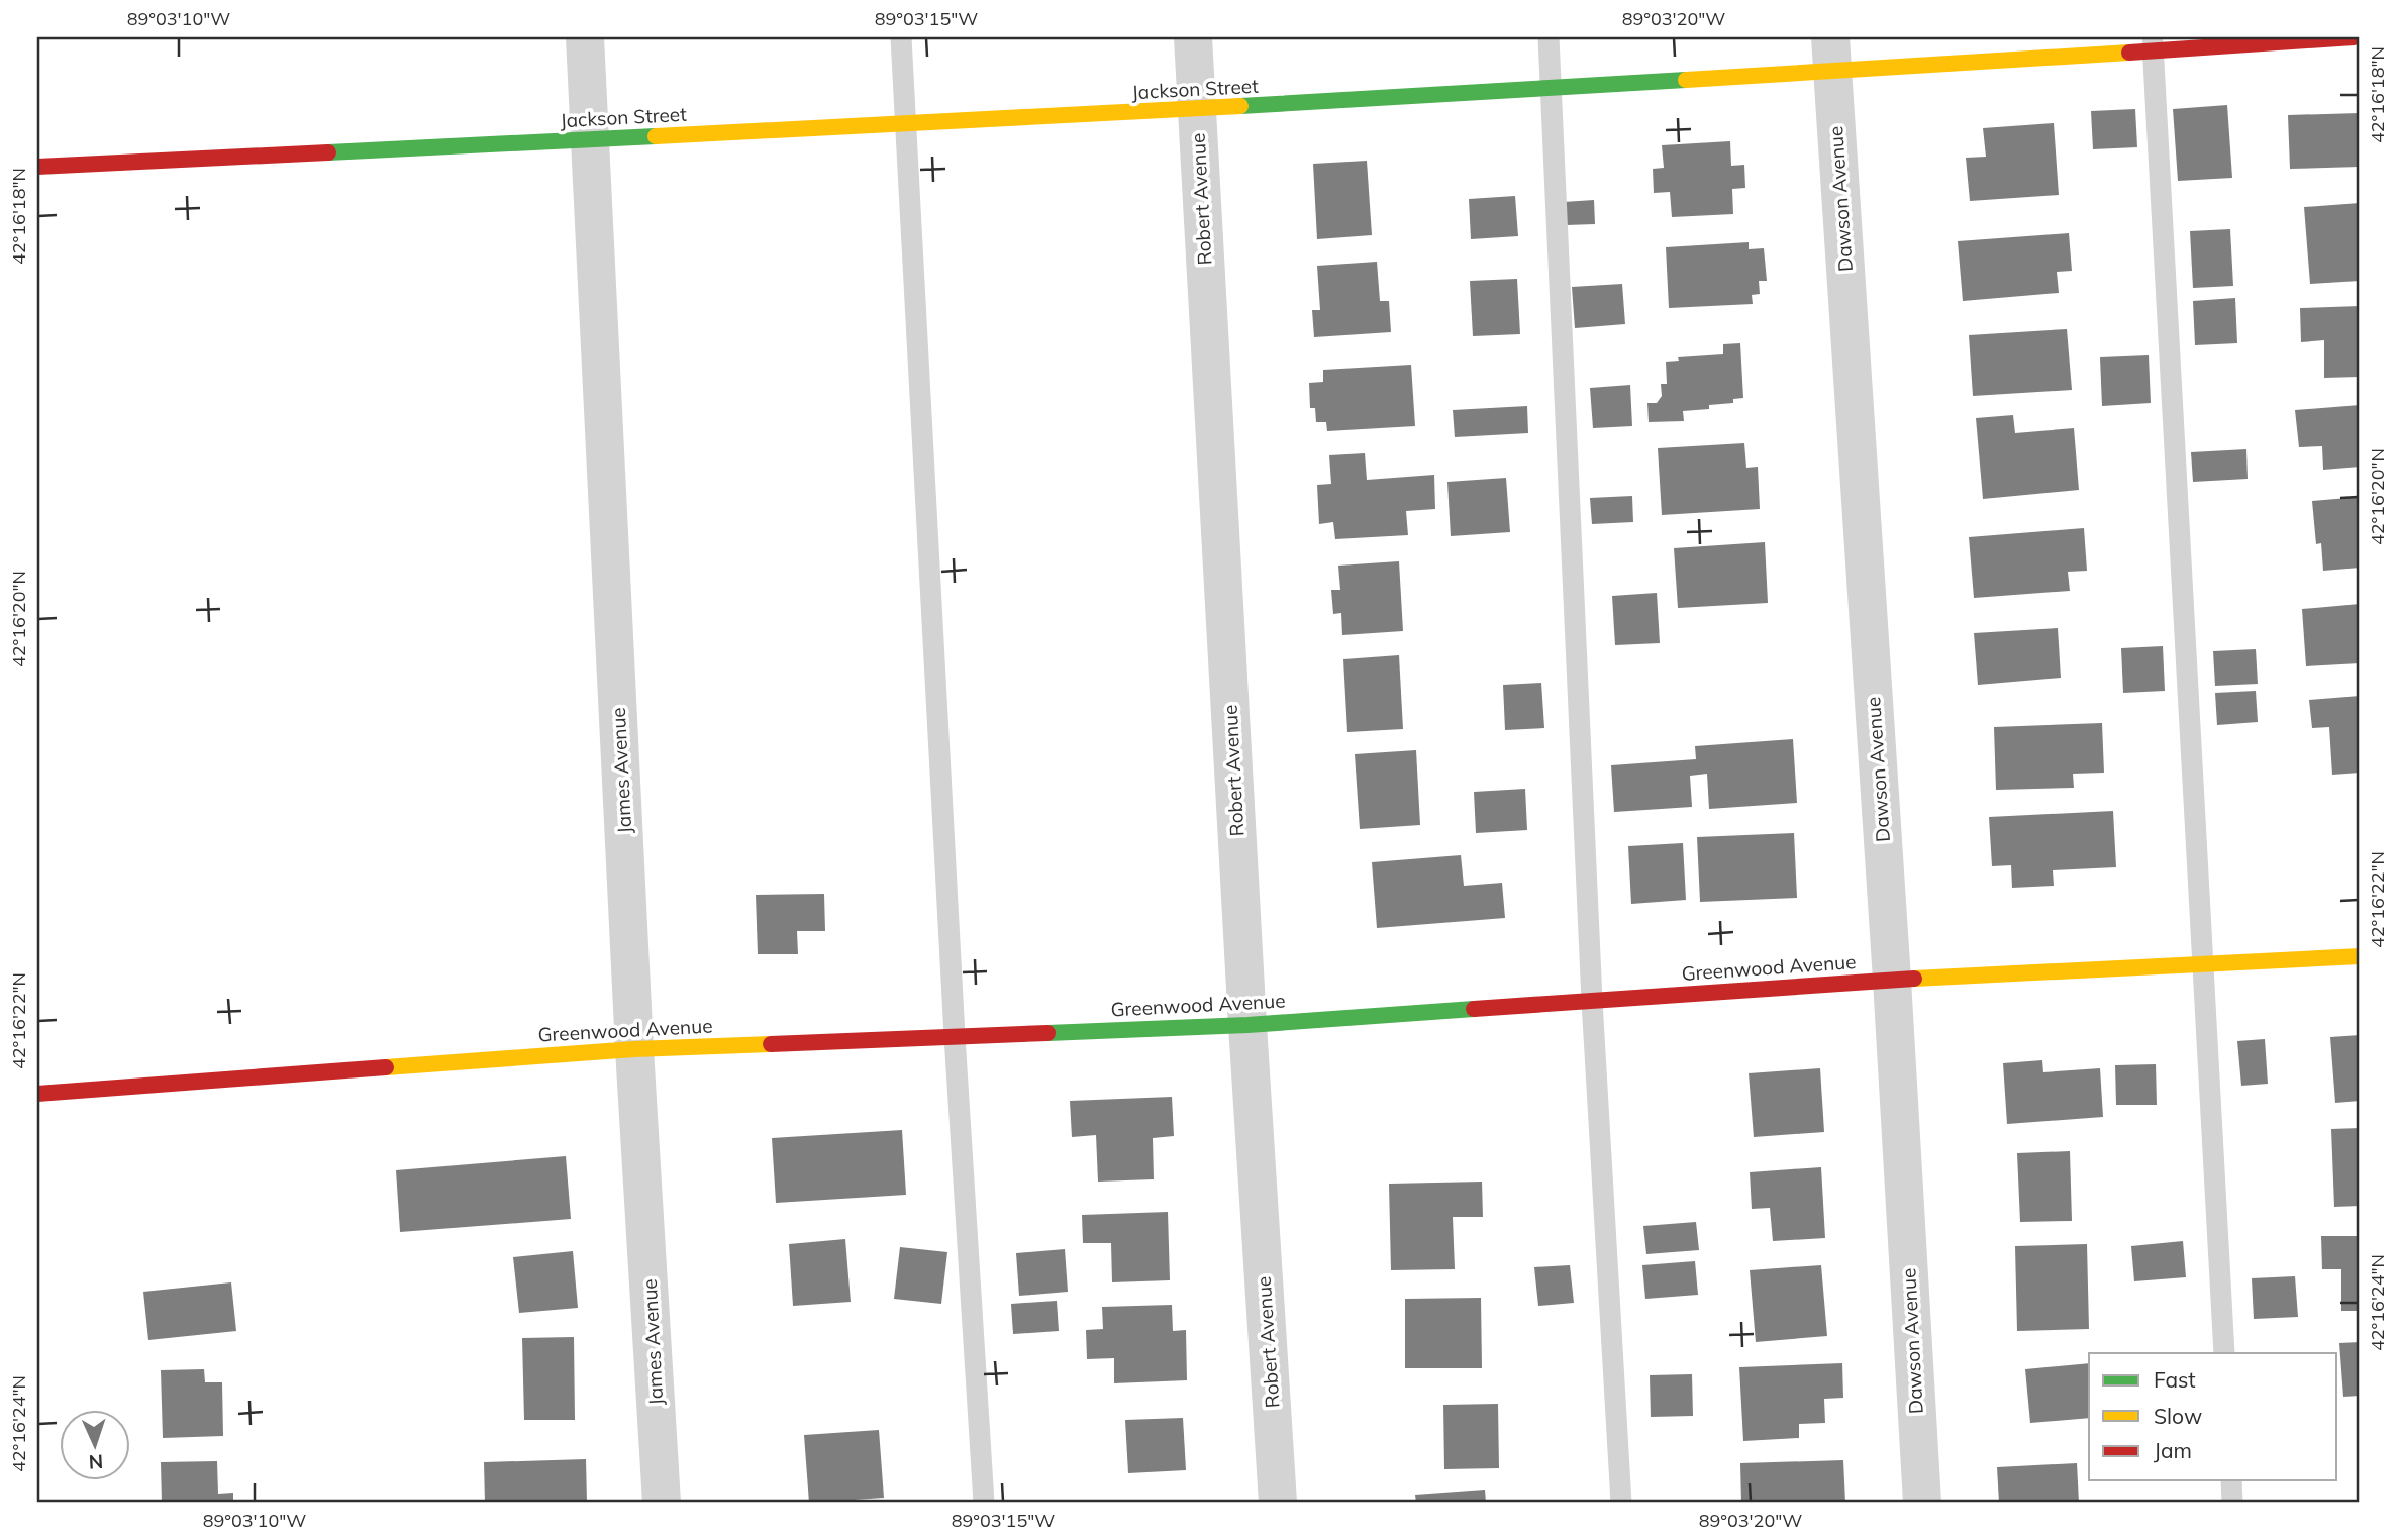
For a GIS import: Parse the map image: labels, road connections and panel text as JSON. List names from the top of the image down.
{
  "streets": {
    "street": [
      "Jackson Street",
      "Robert Avenue",
      "Dawson Avenue",
      "James Avenue",
      "Greenwood Avenue"
    ]
  },
  "crossings": [
    ["Jackson Street", "Robert Avenue"],
    ["Jackson Street", "Dawson Avenue"],
    ["Jackson Street", "James Avenue"],
    ["Robert Avenue", "Greenwood Avenue"],
    ["Dawson Avenue", "Greenwood Avenue"],
    ["James Avenue", "Greenwood Avenue"]
  ],
  "legend": ["Fast", "Slow", "Jam"],
  "north": "bottom",
  "coordinates": [
    "89°03'10\"W",
    "89°03'15\"W",
    "89°03'20\"W",
    "42°16'18\"N",
    "42°16'20\"N",
    "42°16'22\"N",
    "42°16'24\"N"
  ]
}
